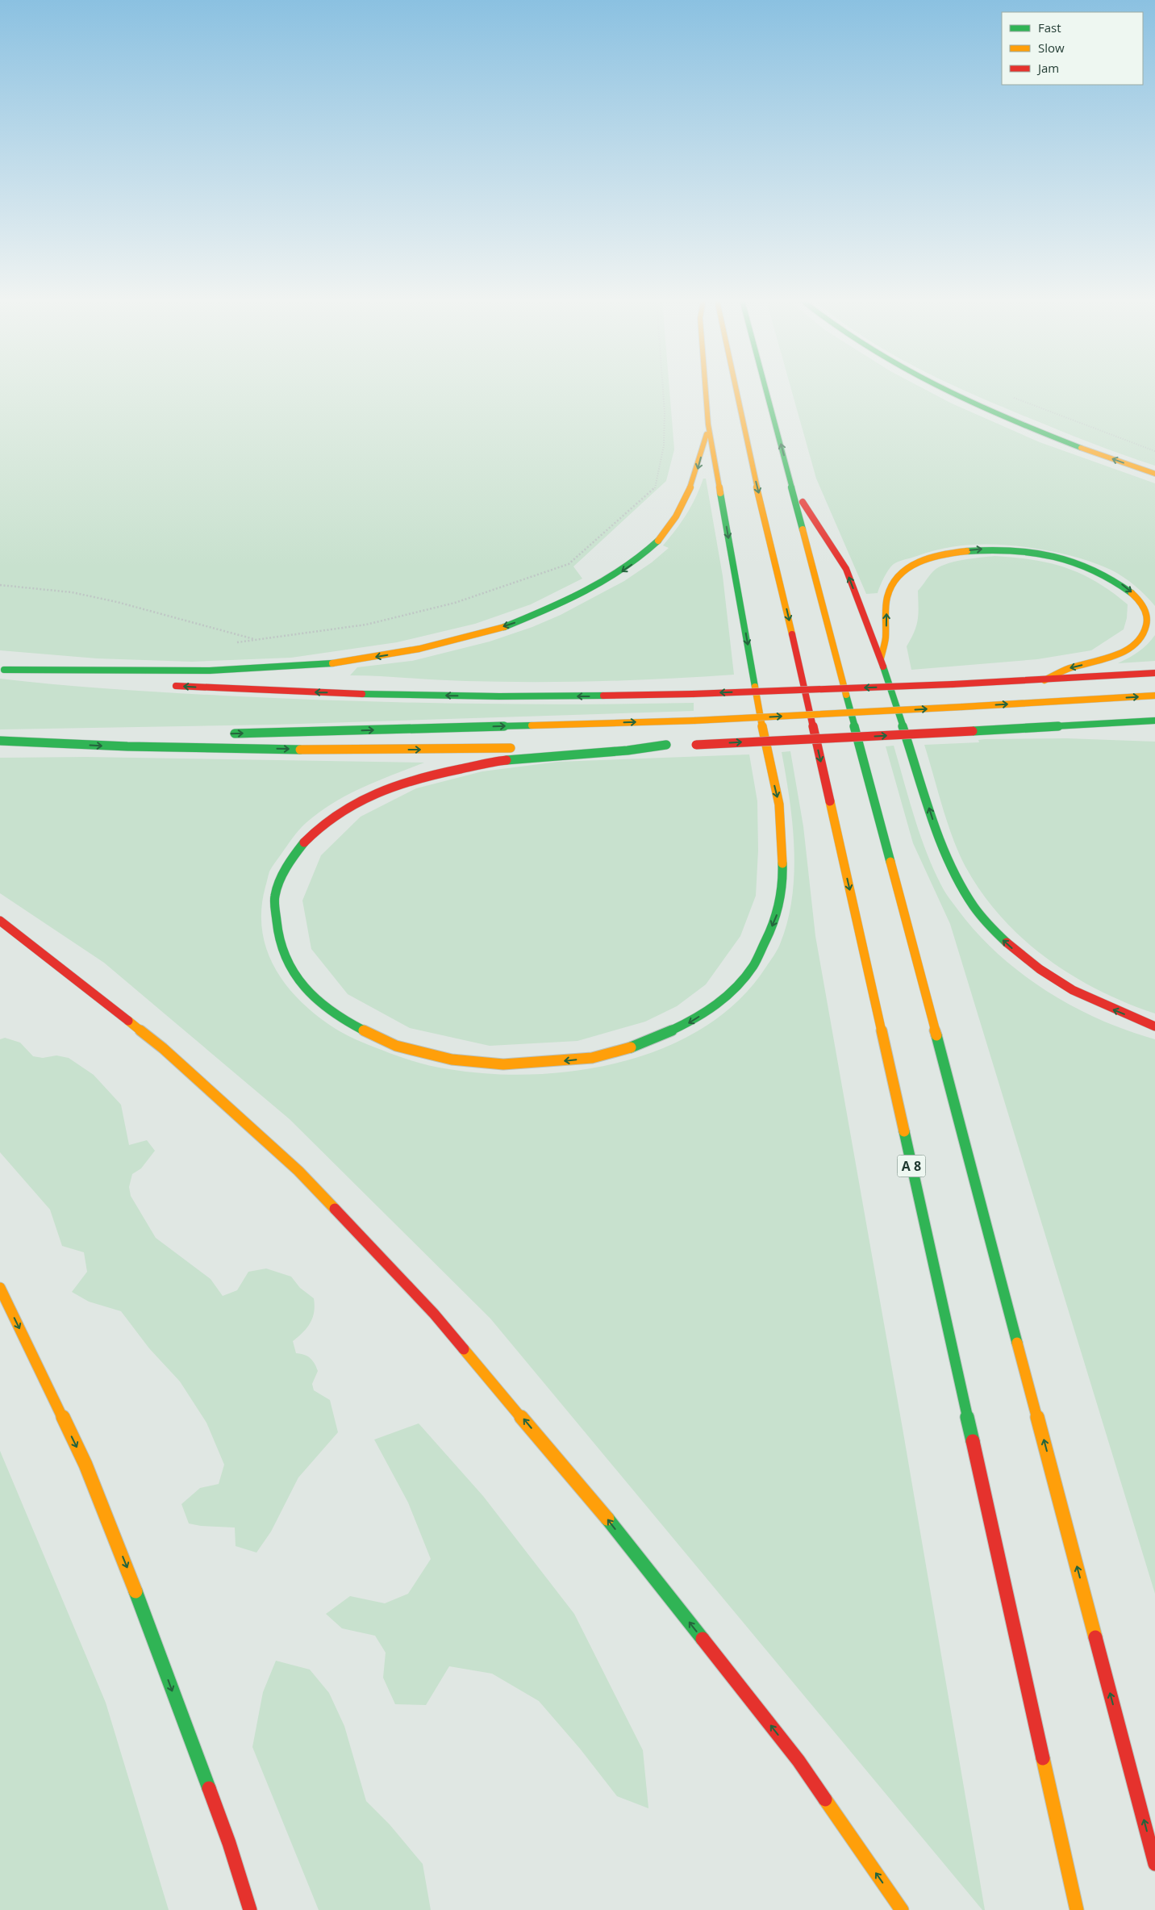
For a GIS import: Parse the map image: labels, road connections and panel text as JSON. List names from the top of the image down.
{
  "streets": {
    "highway": ["A 8"]
  },
  "legend": ["Fast", "Slow", "Jam"]
}
